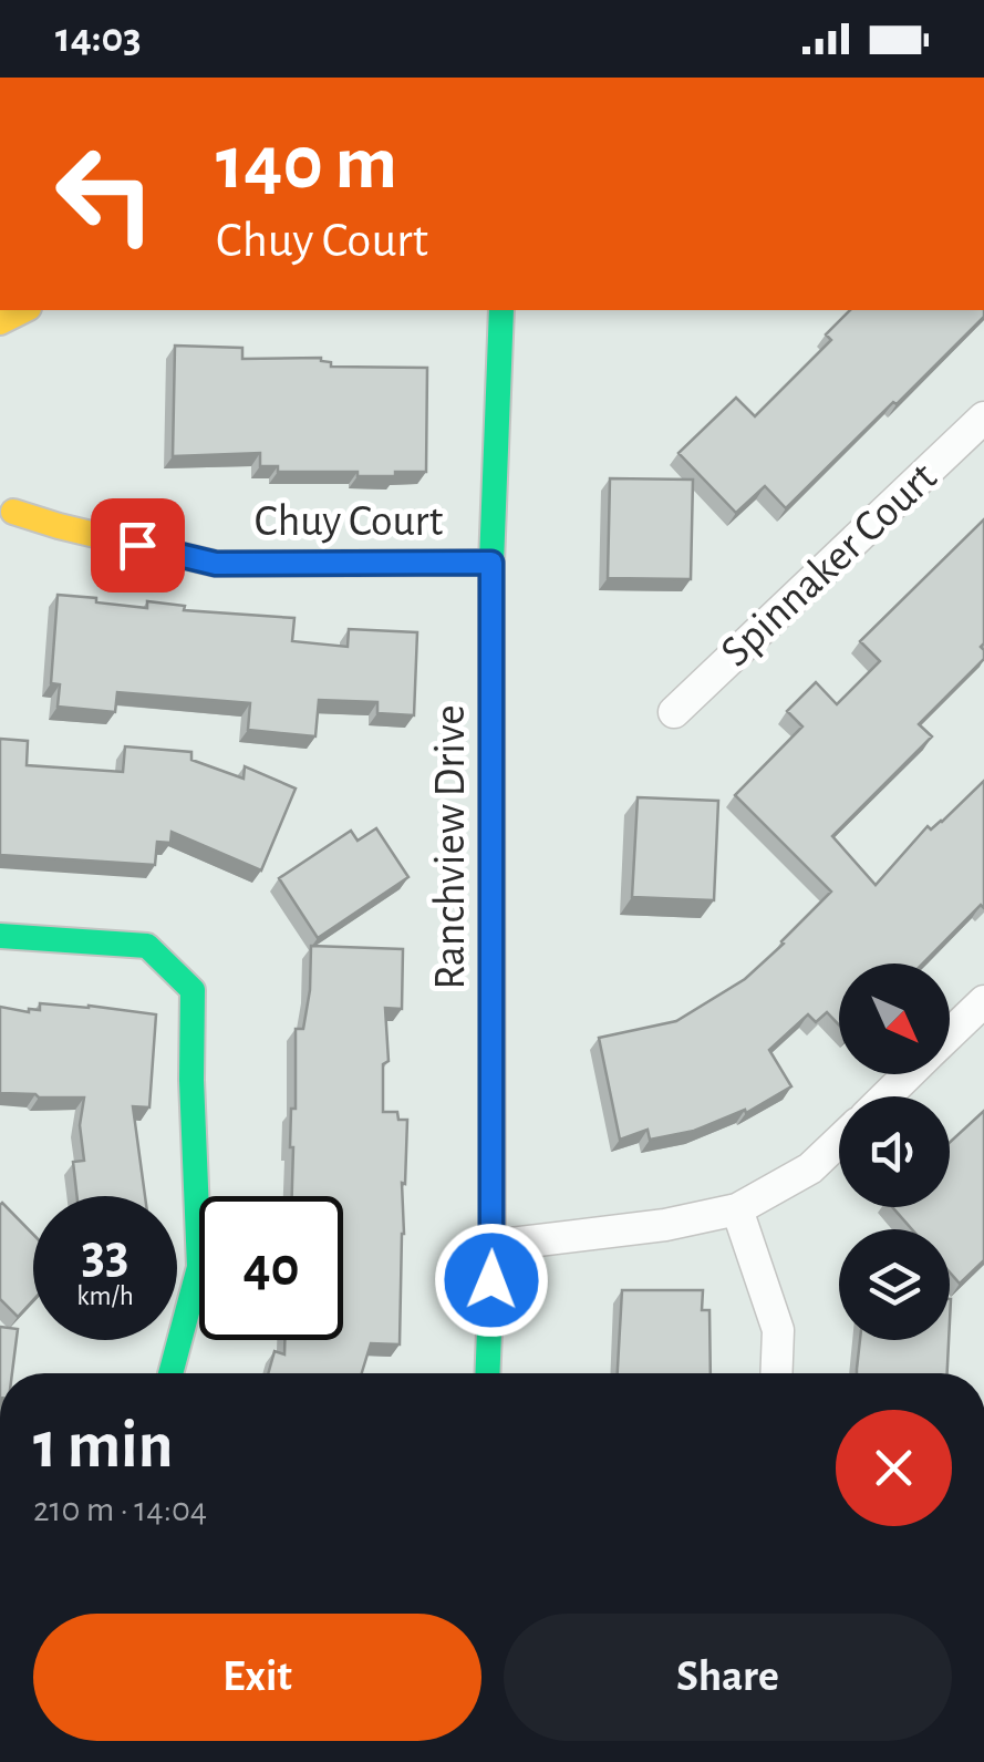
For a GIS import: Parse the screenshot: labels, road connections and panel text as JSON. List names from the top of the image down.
{
  "streets": {
    "street": ["Chuy Court", "Spinnaker Court", "Ranchview Drive"]
  },
  "crossings": [
    ["Chuy Court", "Ranchview Drive"]
  ],
  "north": "bottom right",
  "page": {
    "status": "14:03",
    "turn": ["140 m", "Chuy Court"],
    "speed": "33 km/h",
    "limit": "40",
    "heading": ["1 min", "210 m · 14:04"],
    "buttons": ["Exit", "Share"]
  }
}
